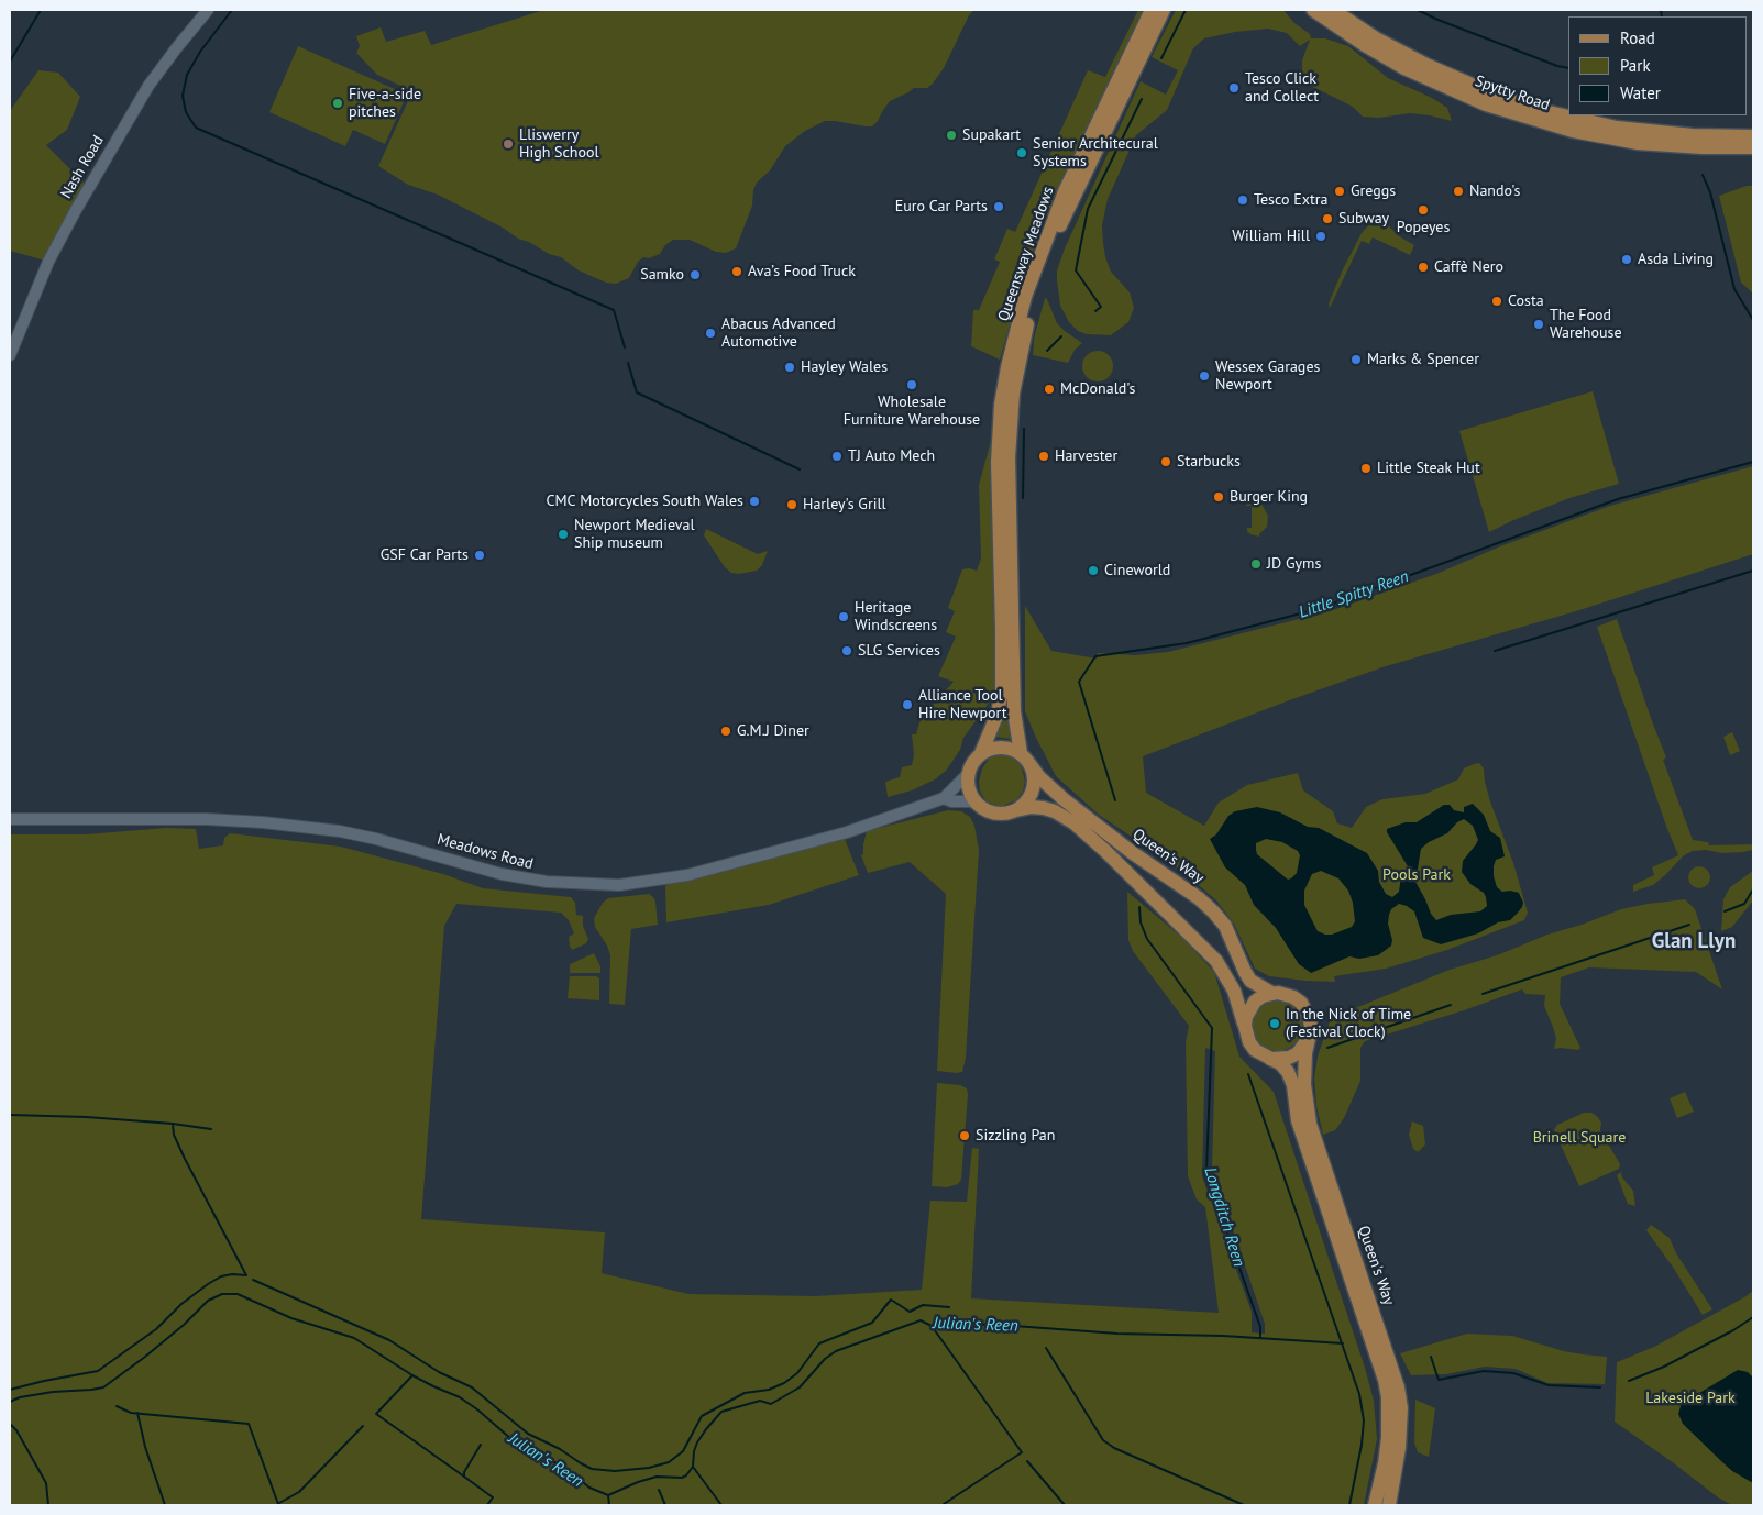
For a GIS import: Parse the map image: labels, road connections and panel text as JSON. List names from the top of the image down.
{
  "streets": {
    "main road": ["Spytty Road", "Queensway Meadows", "Queen's Way"],
    "street": ["Nash Road", "Meadows Road"]
  },
  "crossings": [
    ["Queensway Meadows", "Meadows Road"],
    ["Queensway Meadows", "Queen's Way"],
    ["Meadows Road", "Queen's Way"]
  ],
  "districts": ["Glan Llyn"],
  "water": ["Little Spitty Reen", "Longditch Reen", "Julian's Reen"],
  "parks": ["Pools Park", "Brinell Square", "Lakeside Park"],
  "places": [
    "Tesco Click and Collect",
    "Five-a-side pitches",
    "Supakart",
    "Lliswerry High School",
    "Senior Architecural Systems",
    "Greggs",
    "Nando's",
    "Tesco Extra",
    "Euro Car Parts",
    "Popeyes",
    "Subway",
    "William Hill",
    "Asda Living",
    "Caffè Nero",
    "Ava’s Food Truck",
    "Samko",
    "Costa",
    "The Food Warehouse",
    "Abacus Advanced Automotive",
    "Marks & Spencer",
    "Hayley Wales",
    "Wessex Garages Newport",
    "Wholesale Furniture Warehouse",
    "McDonald's",
    "TJ Auto Mech",
    "Harvester",
    "Starbucks",
    "Little Steak Hut",
    "Burger King",
    "CMC Motorcycles South Wales",
    "Harley's Grill",
    "Newport Medieval Ship museum",
    "GSF Car Parts",
    "JD Gyms",
    "Cineworld",
    "Heritage Windscreens",
    "SLG Services",
    "Alliance Tool Hire Newport",
    "G.M.J Diner",
    "In the Nick of Time (Festival Clock)",
    "Sizzling Pan"
  ],
  "legend": ["Road", "Park", "Water"]
}
